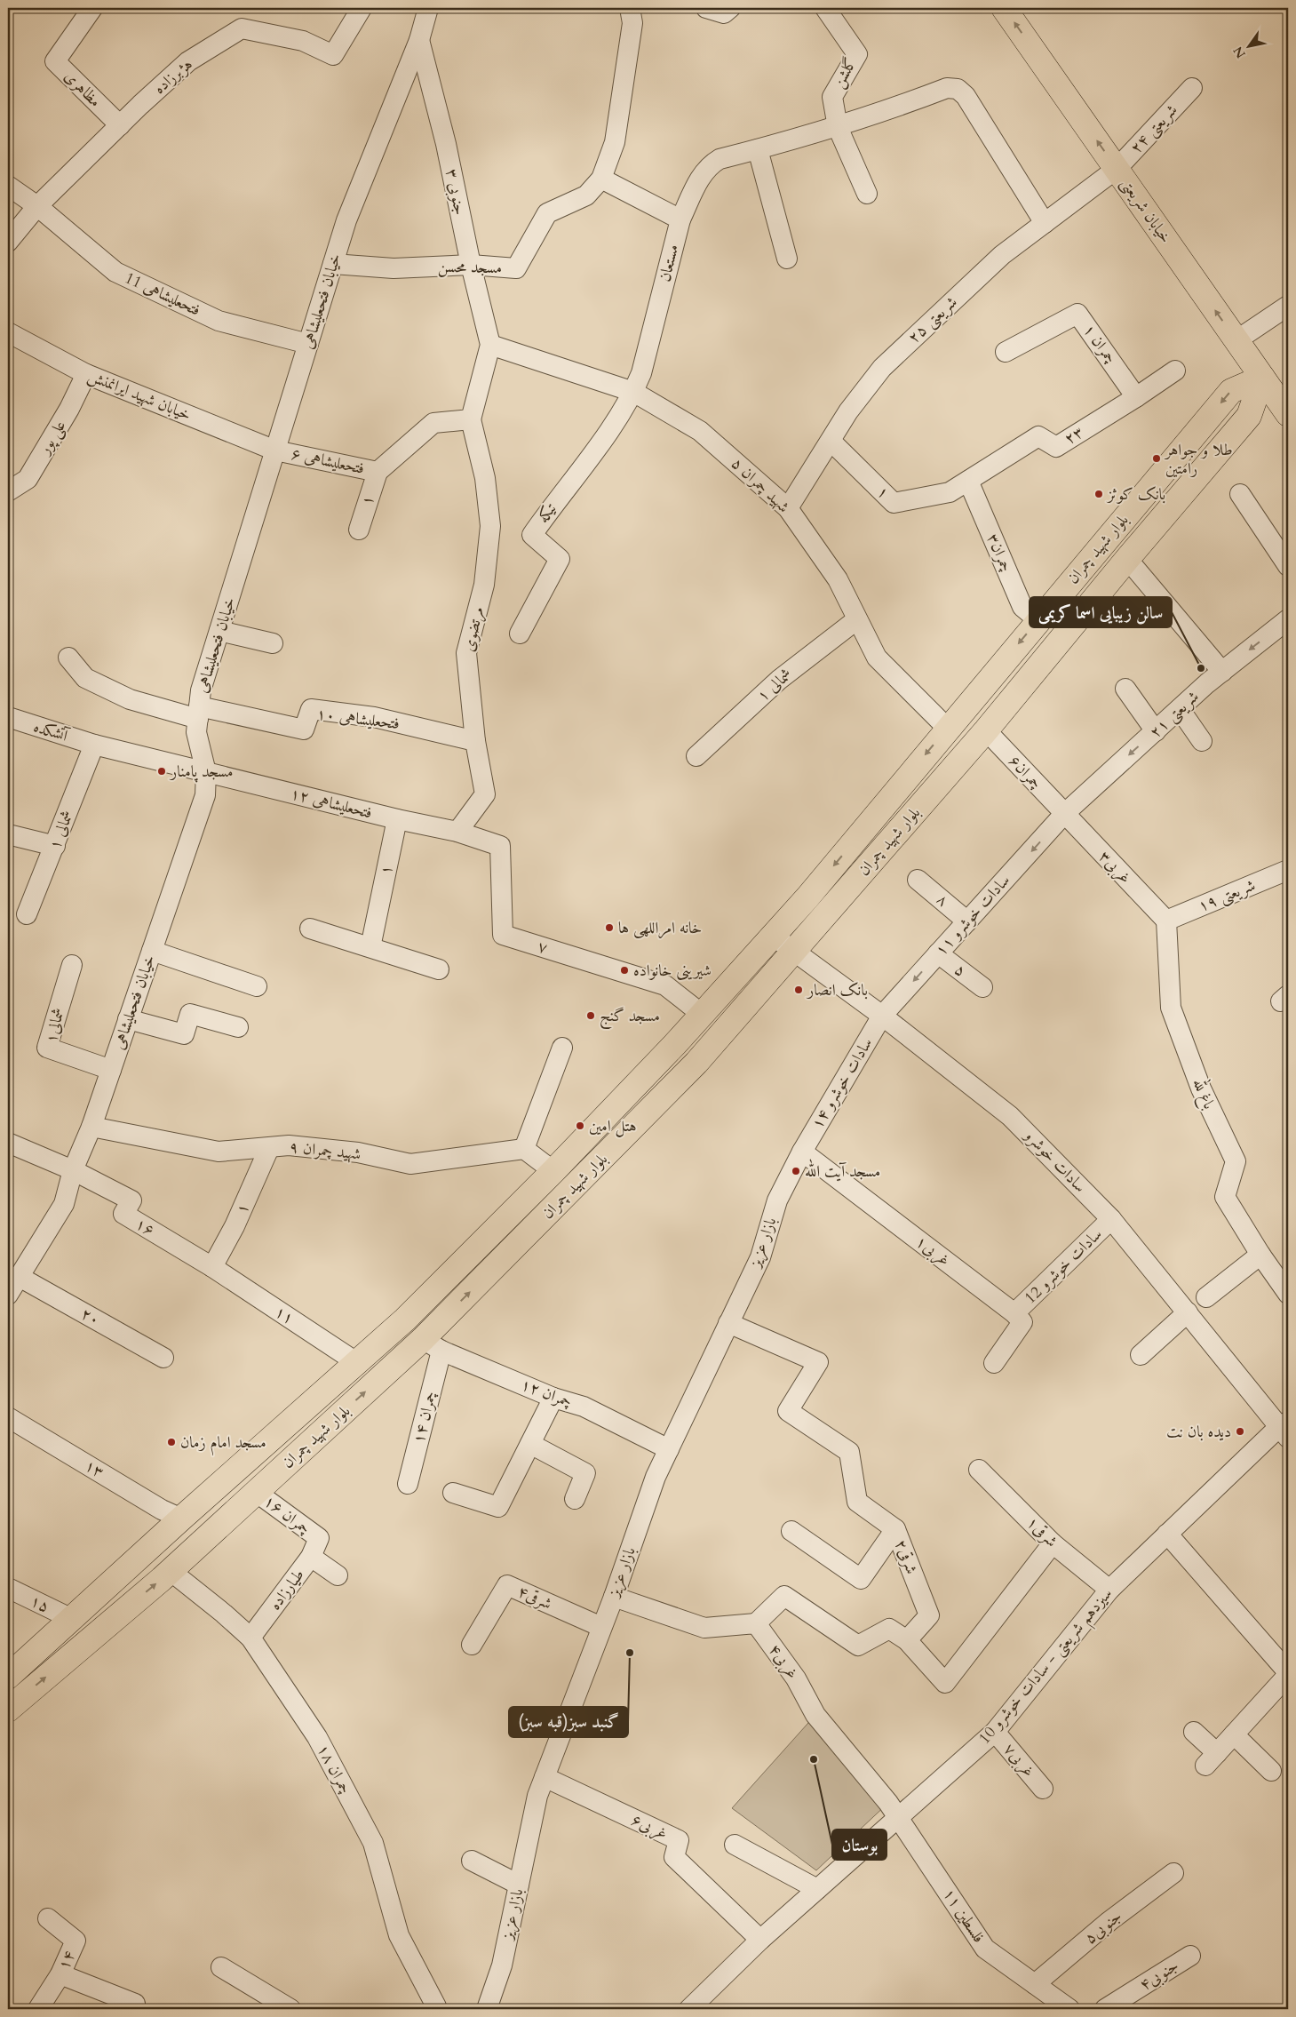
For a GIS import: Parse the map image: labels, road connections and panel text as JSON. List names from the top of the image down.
{
  "streets": {
    "main road": ["خیابان شریعتی", "بلوار شهید چمران"],
    "street": [
      "گلشن",
      "هژبرزاده",
      "مظاهری",
      "شریعتی ۲۴",
      "۳ جنوبی",
      "مستعان",
      "مسجد محسن",
      "فتحعلیشاهی 11",
      "خیابان فتحعلیشاهی",
      "شریعتی ۲۵",
      "چمران ۱",
      "خیابان شهید ایرانمنش",
      "۲۳",
      "علی پور",
      "فتحعلیشاهی ۶",
      "شهید چمران ۵",
      "۱",
      "تیکه",
      "چمران۳",
      "مرتضوی",
      "شمالی ۱",
      "شریعتی ۲۱",
      "فتحعلیشاهی ۱۰",
      "آتشکده",
      "چمران۶",
      "فتحعلیشاهی ۱۲",
      "۱ شمالی",
      "غربی۳",
      "شریعتی ۱۹",
      "۸",
      "سادات خوشرو ۱۱",
      "۷",
      "۵",
      "شمالی۱",
      "سادات خوشرو ۱۴",
      "باغ لله",
      "شهید چمران ۹",
      "سادات خوشرو",
      "۱۶",
      "بازار عزیز",
      "غربی۱",
      "سادات خوشرو 12",
      "۱۱",
      "۲۰",
      "چمران ۱۲",
      "چمران ۱۴",
      "۱۳",
      "چمران ۱۶",
      "شرقی۱",
      "شرقی۲",
      "طیارزاده",
      "شرقی۴",
      "۱۵",
      "غربی۴",
      "سیزدهم شریعتی - سادات خوشرو 10",
      "غربی۷",
      "چمران ۱۸",
      "غربی۶",
      "فلسطین ۱۱",
      "جنوبی۵",
      "۱۴",
      "جنوبی۴"
    ]
  },
  "crossings": [
    ["گلشن", "مستعان"],
    ["هژبرزاده", "مظاهری"],
    ["هژبرزاده", "فتحعلیشاهی 11"],
    ["شریعتی ۲۴", "خیابان شریعتی"],
    ["شریعتی ۲۴", "شریعتی ۲۵"],
    ["۳ جنوبی", "مسجد محسن"],
    ["۳ جنوبی", "خیابان فتحعلیشاهی"],
    ["۳ جنوبی", "شهید چمران ۵"],
    ["خیابان شریعتی", "شریعتی ۲۵"],
    ["خیابان شریعتی", "بلوار شهید چمران"],
    ["مستعان", "شریعتی ۲۵"],
    ["مستعان", "شهید چمران ۵"],
    ["مستعان", "تیکه"],
    ["مسجد محسن", "خیابان فتحعلیشاهی"],
    ["فتحعلیشاهی 11", "خیابان فتحعلیشاهی"],
    ["خیابان فتحعلیشاهی", "خیابان شهید ایرانمنش"],
    ["خیابان فتحعلیشاهی", "فتحعلیشاهی ۶"],
    ["خیابان فتحعلیشاهی", "فتحعلیشاهی ۱۰"],
    ["خیابان فتحعلیشاهی", "آتشکده"],
    ["خیابان فتحعلیشاهی", "فتحعلیشاهی ۱۲"],
    ["خیابان فتحعلیشاهی", "شمالی۱"],
    ["خیابان فتحعلیشاهی", "شهید چمران ۹"],
    ["خیابان فتحعلیشاهی", "۱۶"],
    ["خیابان فتحعلیشاهی", "۲۰"],
    ["شریعتی ۲۵", "شهید چمران ۵"],
    ["شریعتی ۲۵", "۱"],
    ["چمران ۱", "۲۳"],
    ["خیابان شهید ایرانمنش", "علی پور"],
    ["خیابان شهید ایرانمنش", "فتحعلیشاهی ۶"],
    ["۲۳", "۱"],
    ["۲۳", "چمران۳"],
    ["فتحعلیشاهی ۶", "۱"],
    ["فتحعلیشاهی ۶", "مرتضوی"],
    ["شهید چمران ۵", "تیکه"],
    ["شهید چمران ۵", "بلوار شهید چمران"],
    ["شهید چمران ۵", "شمالی ۱"],
    ["۱", "فتحعلیشاهی ۱۲"],
    ["۱", "شهید چمران ۹"],
    ["۱", "۱۶"],
    ["۱", "۱۱"],
    ["بلوار شهید چمران", "چمران۳"],
    ["بلوار شهید چمران", "چمران۶"],
    ["بلوار شهید چمران", "۷"],
    ["بلوار شهید چمران", "سادات خوشرو"],
    ["بلوار شهید چمران", "۱۱"],
    ["بلوار شهید چمران", "چمران ۱۲"],
    ["بلوار شهید چمران", "چمران ۱۴"],
    ["بلوار شهید چمران", "۱۳"],
    ["بلوار شهید چمران", "چمران ۱۶"],
    ["بلوار شهید چمران", "۱۵"],
    ["بلوار شهید چمران", "چمران ۱۸"],
    ["مرتضوی", "فتحعلیشاهی ۱۰"],
    ["مرتضوی", "فتحعلیشاهی ۱۲"],
    ["مرتضوی", "۷"],
    ["شریعتی ۲۱", "چمران۶"],
    ["شریعتی ۲۱", "غربی۳"],
    ["شریعتی ۲۱", "سادات خوشرو ۱۱"],
    ["آتشکده", "فتحعلیشاهی ۱۲"],
    ["آتشکده", "۱ شمالی"],
    ["چمران۶", "غربی۳"],
    ["چمران۶", "سادات خوشرو ۱۱"],
    ["فتحعلیشاهی ۱۲", "۷"],
    ["غربی۳", "شریعتی ۱۹"],
    ["غربی۳", "سادات خوشرو ۱۱"],
    ["غربی۳", "باغ لله"],
    ["شریعتی ۱۹", "باغ لله"],
    ["۸", "سادات خوشرو ۱۱"],
    ["سادات خوشرو ۱۱", "۵"],
    ["سادات خوشرو ۱۱", "سادات خوشرو ۱۴"],
    ["سادات خوشرو ۱۱", "سادات خوشرو"],
    ["سادات خوشرو ۱۴", "سادات خوشرو"],
    ["سادات خوشرو ۱۴", "بازار عزیز"],
    ["سادات خوشرو ۱۴", "غربی۱"],
    ["سادات خوشرو", "سادات خوشرو 12"],
    ["سادات خوشرو", "سیزدهم شریعتی - سادات خوشرو 10"],
    ["۱۶", "۱۱"],
    ["بازار عزیز", "غربی۱"],
    ["بازار عزیز", "چمران ۱۲"],
    ["بازار عزیز", "شرقی۲"],
    ["بازار عزیز", "شرقی۴"],
    ["بازار عزیز", "غربی۶"],
    ["غربی۱", "سادات خوشرو 12"],
    ["چمران ۱۲", "چمران ۱۴"],
    ["چمران ۱۶", "طیارزاده"],
    ["شرقی۱", "سیزدهم شریعتی - سادات خوشرو 10"],
    ["طیارزاده", "چمران ۱۸"],
    ["غربی۴", "سیزدهم شریعتی - سادات خوشرو 10"],
    ["غربی۴", "فلسطین ۱۱"],
    ["سیزدهم شریعتی - سادات خوشرو 10", "غربی۷"],
    ["سیزدهم شریعتی - سادات خوشرو 10", "غربی۶"],
    ["سیزدهم شریعتی - سادات خوشرو 10", "فلسطین ۱۱"],
    ["فلسطین ۱۱", "جنوبی۵"]
  ],
  "one_way": ["خیابان شریعتی", "شریعتی ۲۱", "سادات خوشرو ۱۱"],
  "places": [
    "طلا و جواهر رامتین",
    "بانک کوثز",
    "سالن زیبایی اسما کریمی",
    "مسجد پامنار",
    "خانه امراللهی ها",
    "شیرینی خانواده",
    "بانک انصار",
    "مسجد گنج",
    "هتل امین",
    "مسجد آیت الله",
    "دیده بان نت",
    "مسجد امام زمان",
    "گنبد سبز(قبه سبز)",
    "بوستان"
  ],
  "north": "bottom left"
}
